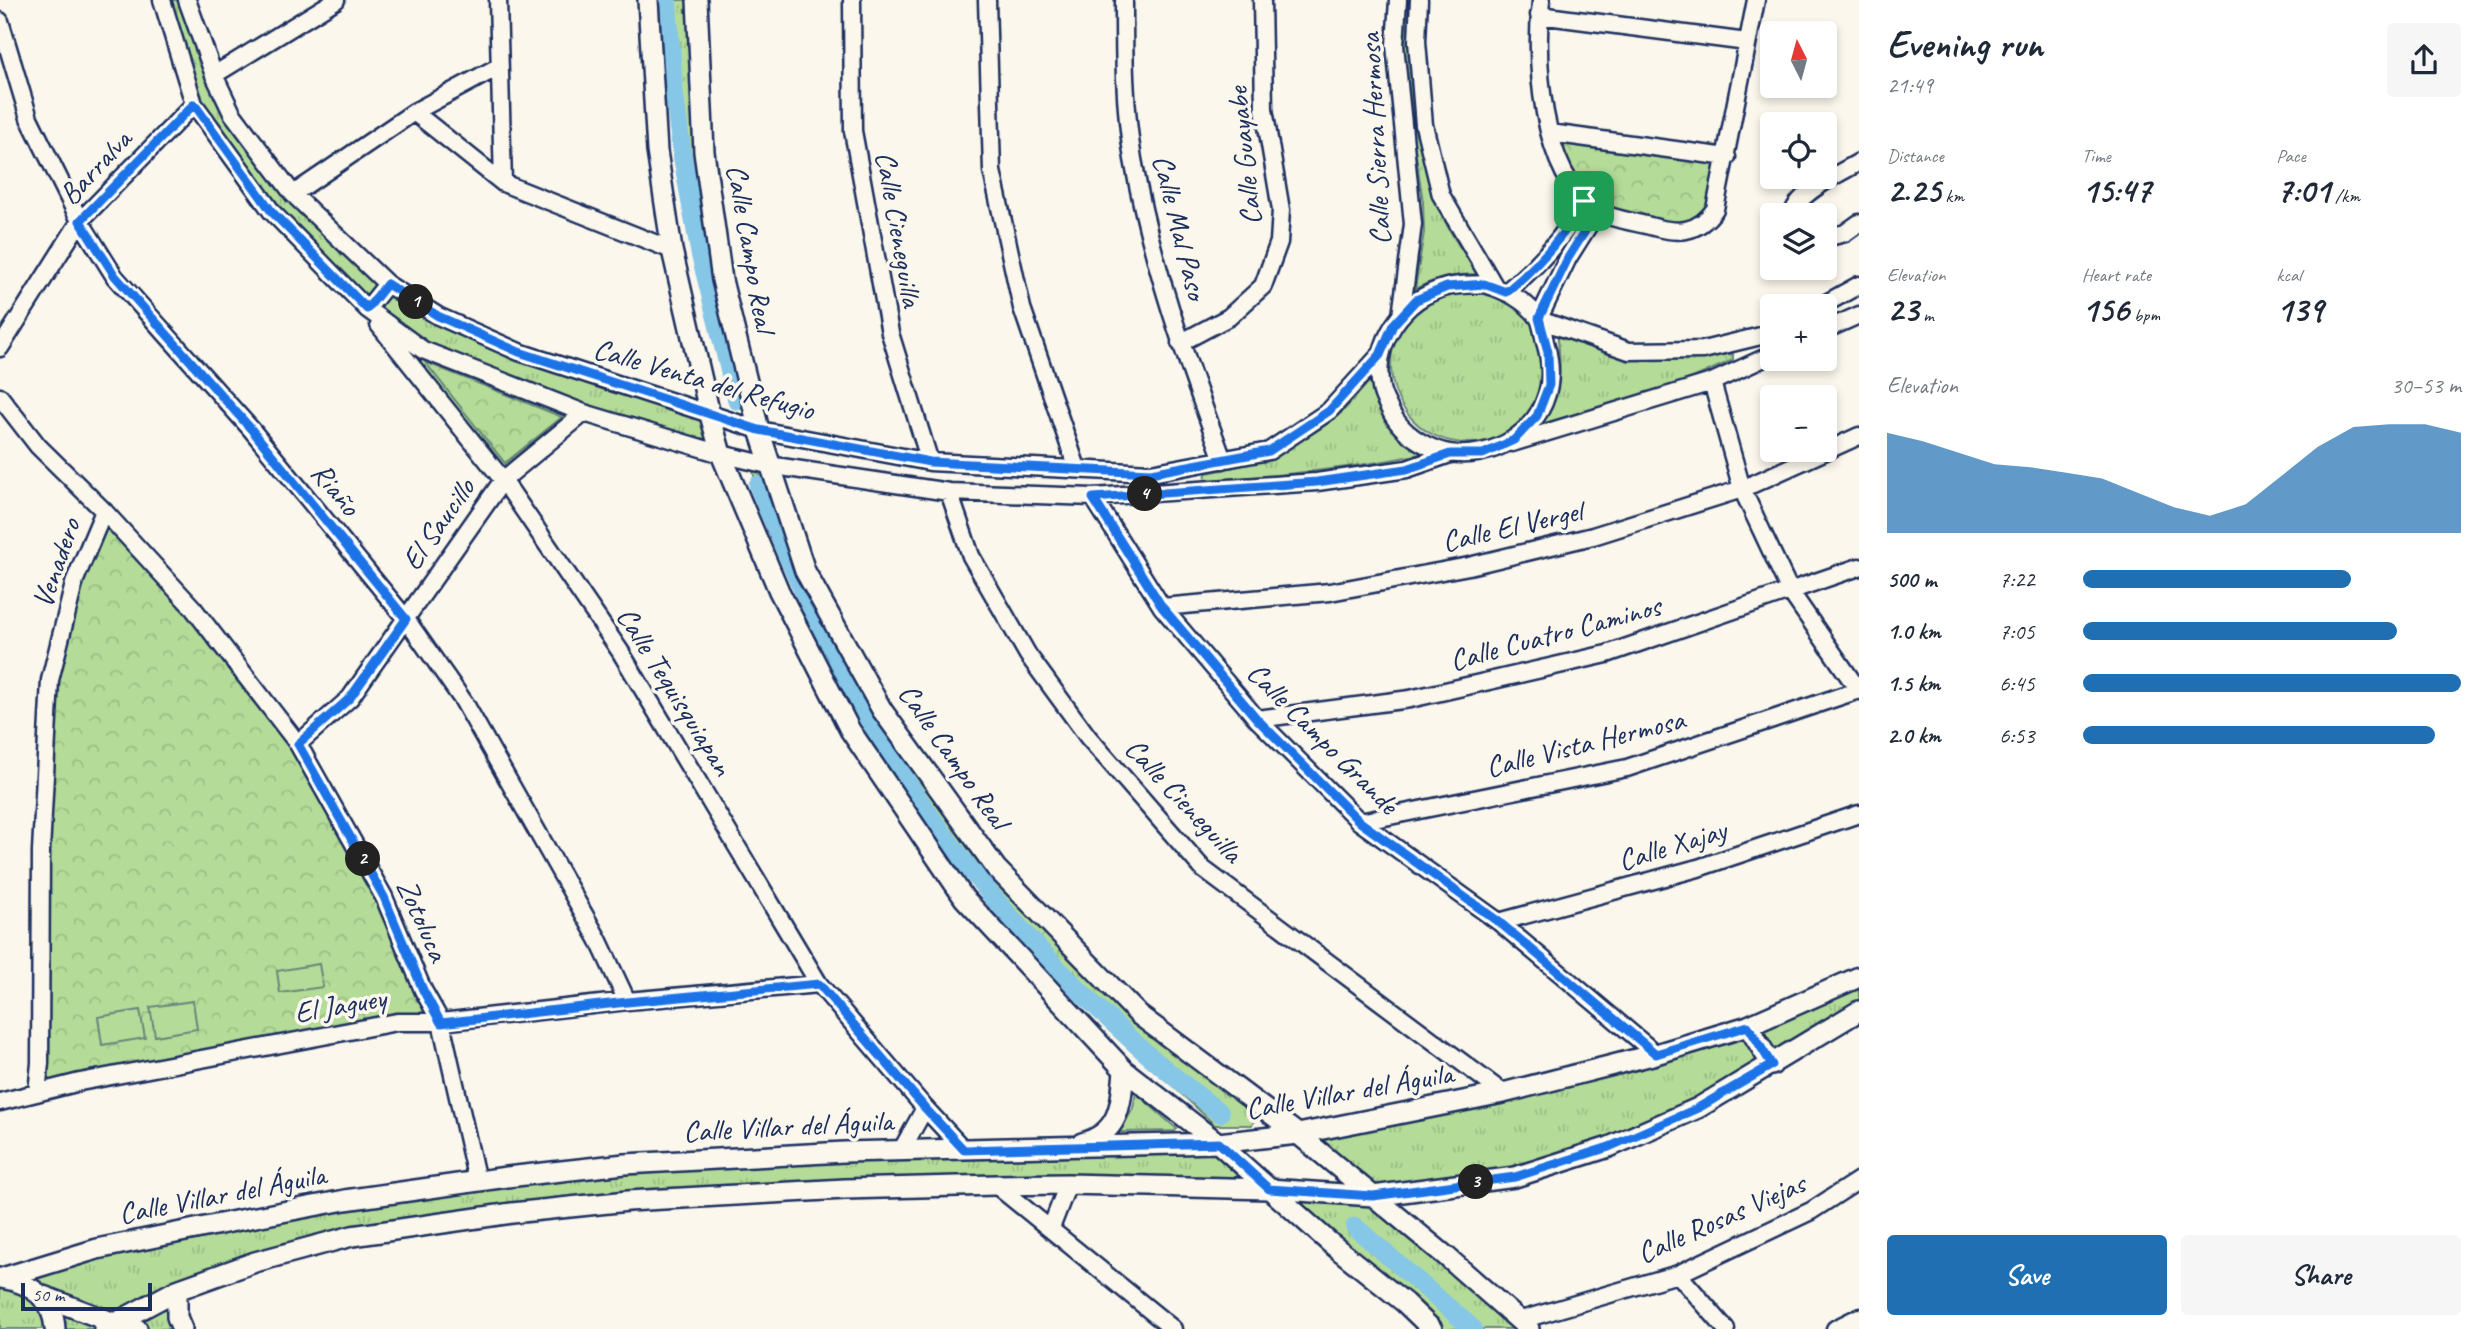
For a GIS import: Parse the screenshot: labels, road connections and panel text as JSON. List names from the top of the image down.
{
  "streets": {
    "street": [
      "Calle Sierra Hermosa",
      "Calle Guayabe",
      "Barralva",
      "Calle Mal Paso",
      "Calle Cieneguilla",
      "Calle Campo Real",
      "Calle Venta del Refugio",
      "Riaño",
      "El Saucillo",
      "Calle El Vergel",
      "Venadero",
      "Calle Cuatro Caminos",
      "Calle Tequisquiapan",
      "Calle Campo Grande",
      "Calle Vista Hermosa",
      "Calle Xajay",
      "Zotoluca",
      "El Jaguey",
      "Calle Villar del Águila",
      "Calle Rosas Viejas"
    ]
  },
  "crossings": [
    ["Calle Sierra Hermosa", "Calle Venta del Refugio"],
    ["Calle Guayabe", "Calle Mal Paso"],
    ["Barralva", "Calle Venta del Refugio"],
    ["Barralva", "Riaño"],
    ["Calle Mal Paso", "Calle Venta del Refugio"],
    ["Calle Cieneguilla", "Calle Venta del Refugio"],
    ["Calle Cieneguilla", "Calle Villar del Águila"],
    ["Calle Campo Real", "Calle Venta del Refugio"],
    ["Calle Campo Real", "Calle Villar del Águila"],
    ["Calle Campo Real", "Calle Rosas Viejas"],
    ["Calle Venta del Refugio", "El Saucillo"],
    ["Calle Venta del Refugio", "Calle Tequisquiapan"],
    ["Calle Venta del Refugio", "Calle Campo Grande"],
    ["Riaño", "El Saucillo"],
    ["Riaño", "El Jaguey"],
    ["El Saucillo", "Calle Tequisquiapan"],
    ["El Saucillo", "Zotoluca"],
    ["Calle El Vergel", "Calle Campo Grande"],
    ["Venadero", "Zotoluca"],
    ["Venadero", "El Jaguey"],
    ["Calle Cuatro Caminos", "Calle Campo Grande"],
    ["Calle Tequisquiapan", "El Jaguey"],
    ["Calle Tequisquiapan", "Calle Villar del Águila"],
    ["Calle Campo Grande", "Calle Vista Hermosa"],
    ["Calle Campo Grande", "Calle Xajay"],
    ["Calle Campo Grande", "Calle Villar del Águila"],
    ["Zotoluca", "El Jaguey"],
    ["Zotoluca", "Calle Villar del Águila"]
  ],
  "scale_bar": "50 m",
  "north": "top",
  "page": {
    "heading": ["Evening run", "21:49"],
    "map_buttons": ["+", "−"],
    "stats": [
      ["Distance", "2.25 km"],
      ["Time", "15:47"],
      ["Pace", "7:01 /km"],
      ["Elevation", "23 m"],
      ["Heart rate", "156 bpm"],
      ["kcal", "139"]
    ],
    "pins": [
      "1",
      "4",
      "2",
      "3"
    ],
    "chart": ["Elevation", "30–53 m"],
    "list": [
      {
        "name": "500 m",
        "note": "7:22"
      },
      {
        "name": "1.0 km",
        "note": "7:05"
      },
      {
        "name": "1.5 km",
        "note": "6:45"
      },
      {
        "name": "2.0 km",
        "note": "6:53"
      }
    ],
    "buttons": ["Save", "Share"],
    "scale": "50 m"
  }
}
